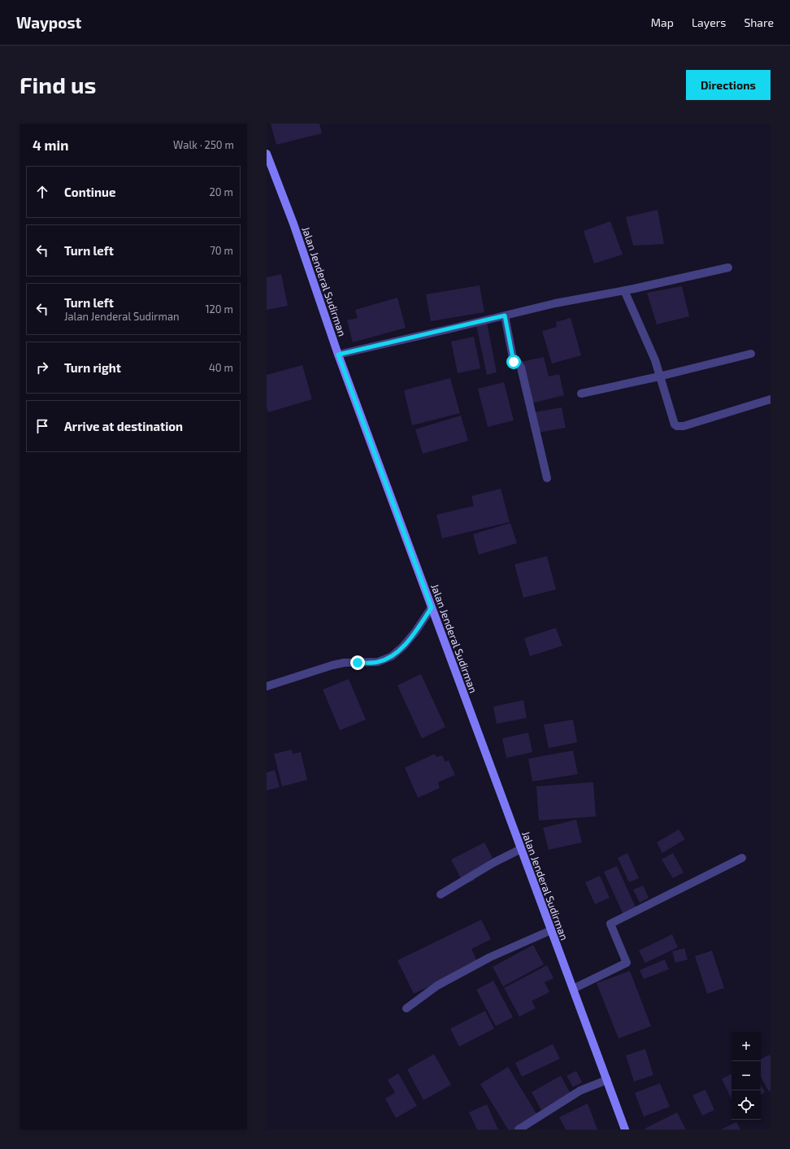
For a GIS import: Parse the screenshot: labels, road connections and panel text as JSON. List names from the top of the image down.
{
  "streets": {
    "street": ["Jalan Jenderal Sudirman"]
  },
  "page": {
    "header": "Waypost",
    "nav": ["Map", "Layers", "Share"],
    "buttons": "Directions",
    "title": "Find us",
    "heading": ["4 min", "Walk · 250 m"],
    "list": [
      ["Continue", "20 m"],
      ["Turn left", "70 m"],
      ["Turn left", "Jalan Jenderal Sudirman", "120 m"],
      ["Turn right", "40 m"],
      "Arrive at destination"
    ],
    "map_buttons": ["+", "−"]
  }
}
